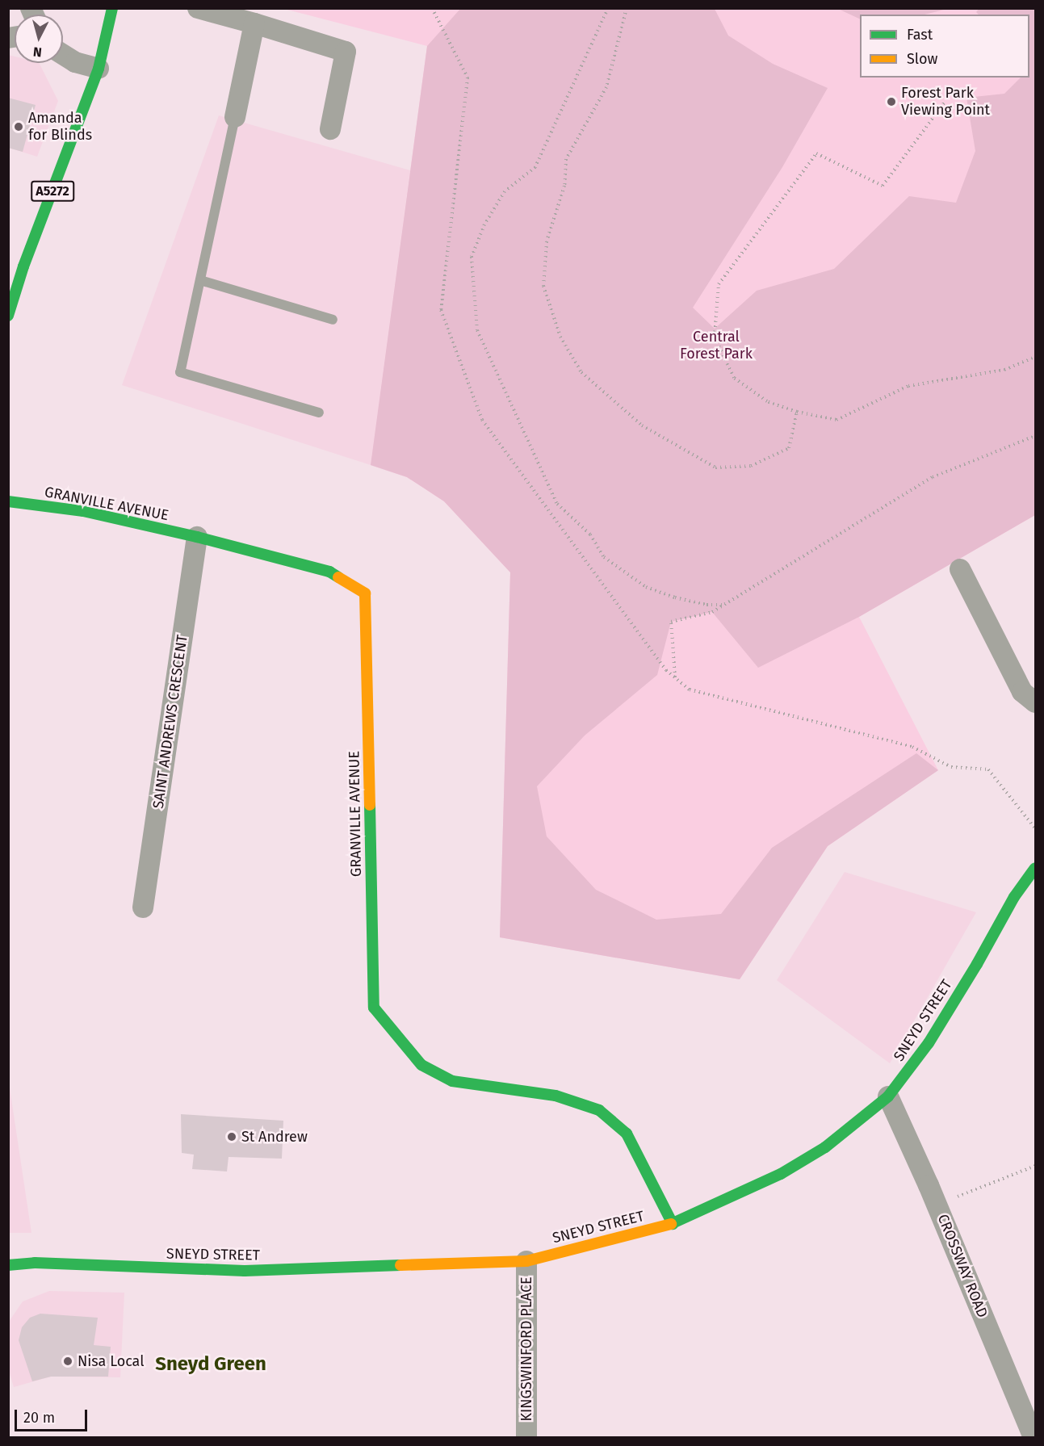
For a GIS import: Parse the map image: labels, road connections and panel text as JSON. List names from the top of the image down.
{
  "streets": {
    "street": [
      "A5272",
      "GRANVILLE AVENUE",
      "SAINT ANDREWS CRESCENT",
      "SNEYD STREET",
      "CROSSWAY ROAD",
      "KINGSWINFORD PLACE"
    ]
  },
  "crossings": [
    ["GRANVILLE AVENUE", "SAINT ANDREWS CRESCENT"],
    ["GRANVILLE AVENUE", "SNEYD STREET"],
    ["SNEYD STREET", "CROSSWAY ROAD"],
    ["SNEYD STREET", "KINGSWINFORD PLACE"]
  ],
  "districts": ["Sneyd Green"],
  "parks": ["Central Forest Park"],
  "places": [
    "Forest Park Viewing Point",
    "Amanda for Blinds",
    "St Andrew",
    "Nisa Local"
  ],
  "legend": ["Fast", "Slow"],
  "scale_bar": "20 m",
  "north": "bottom"
}
